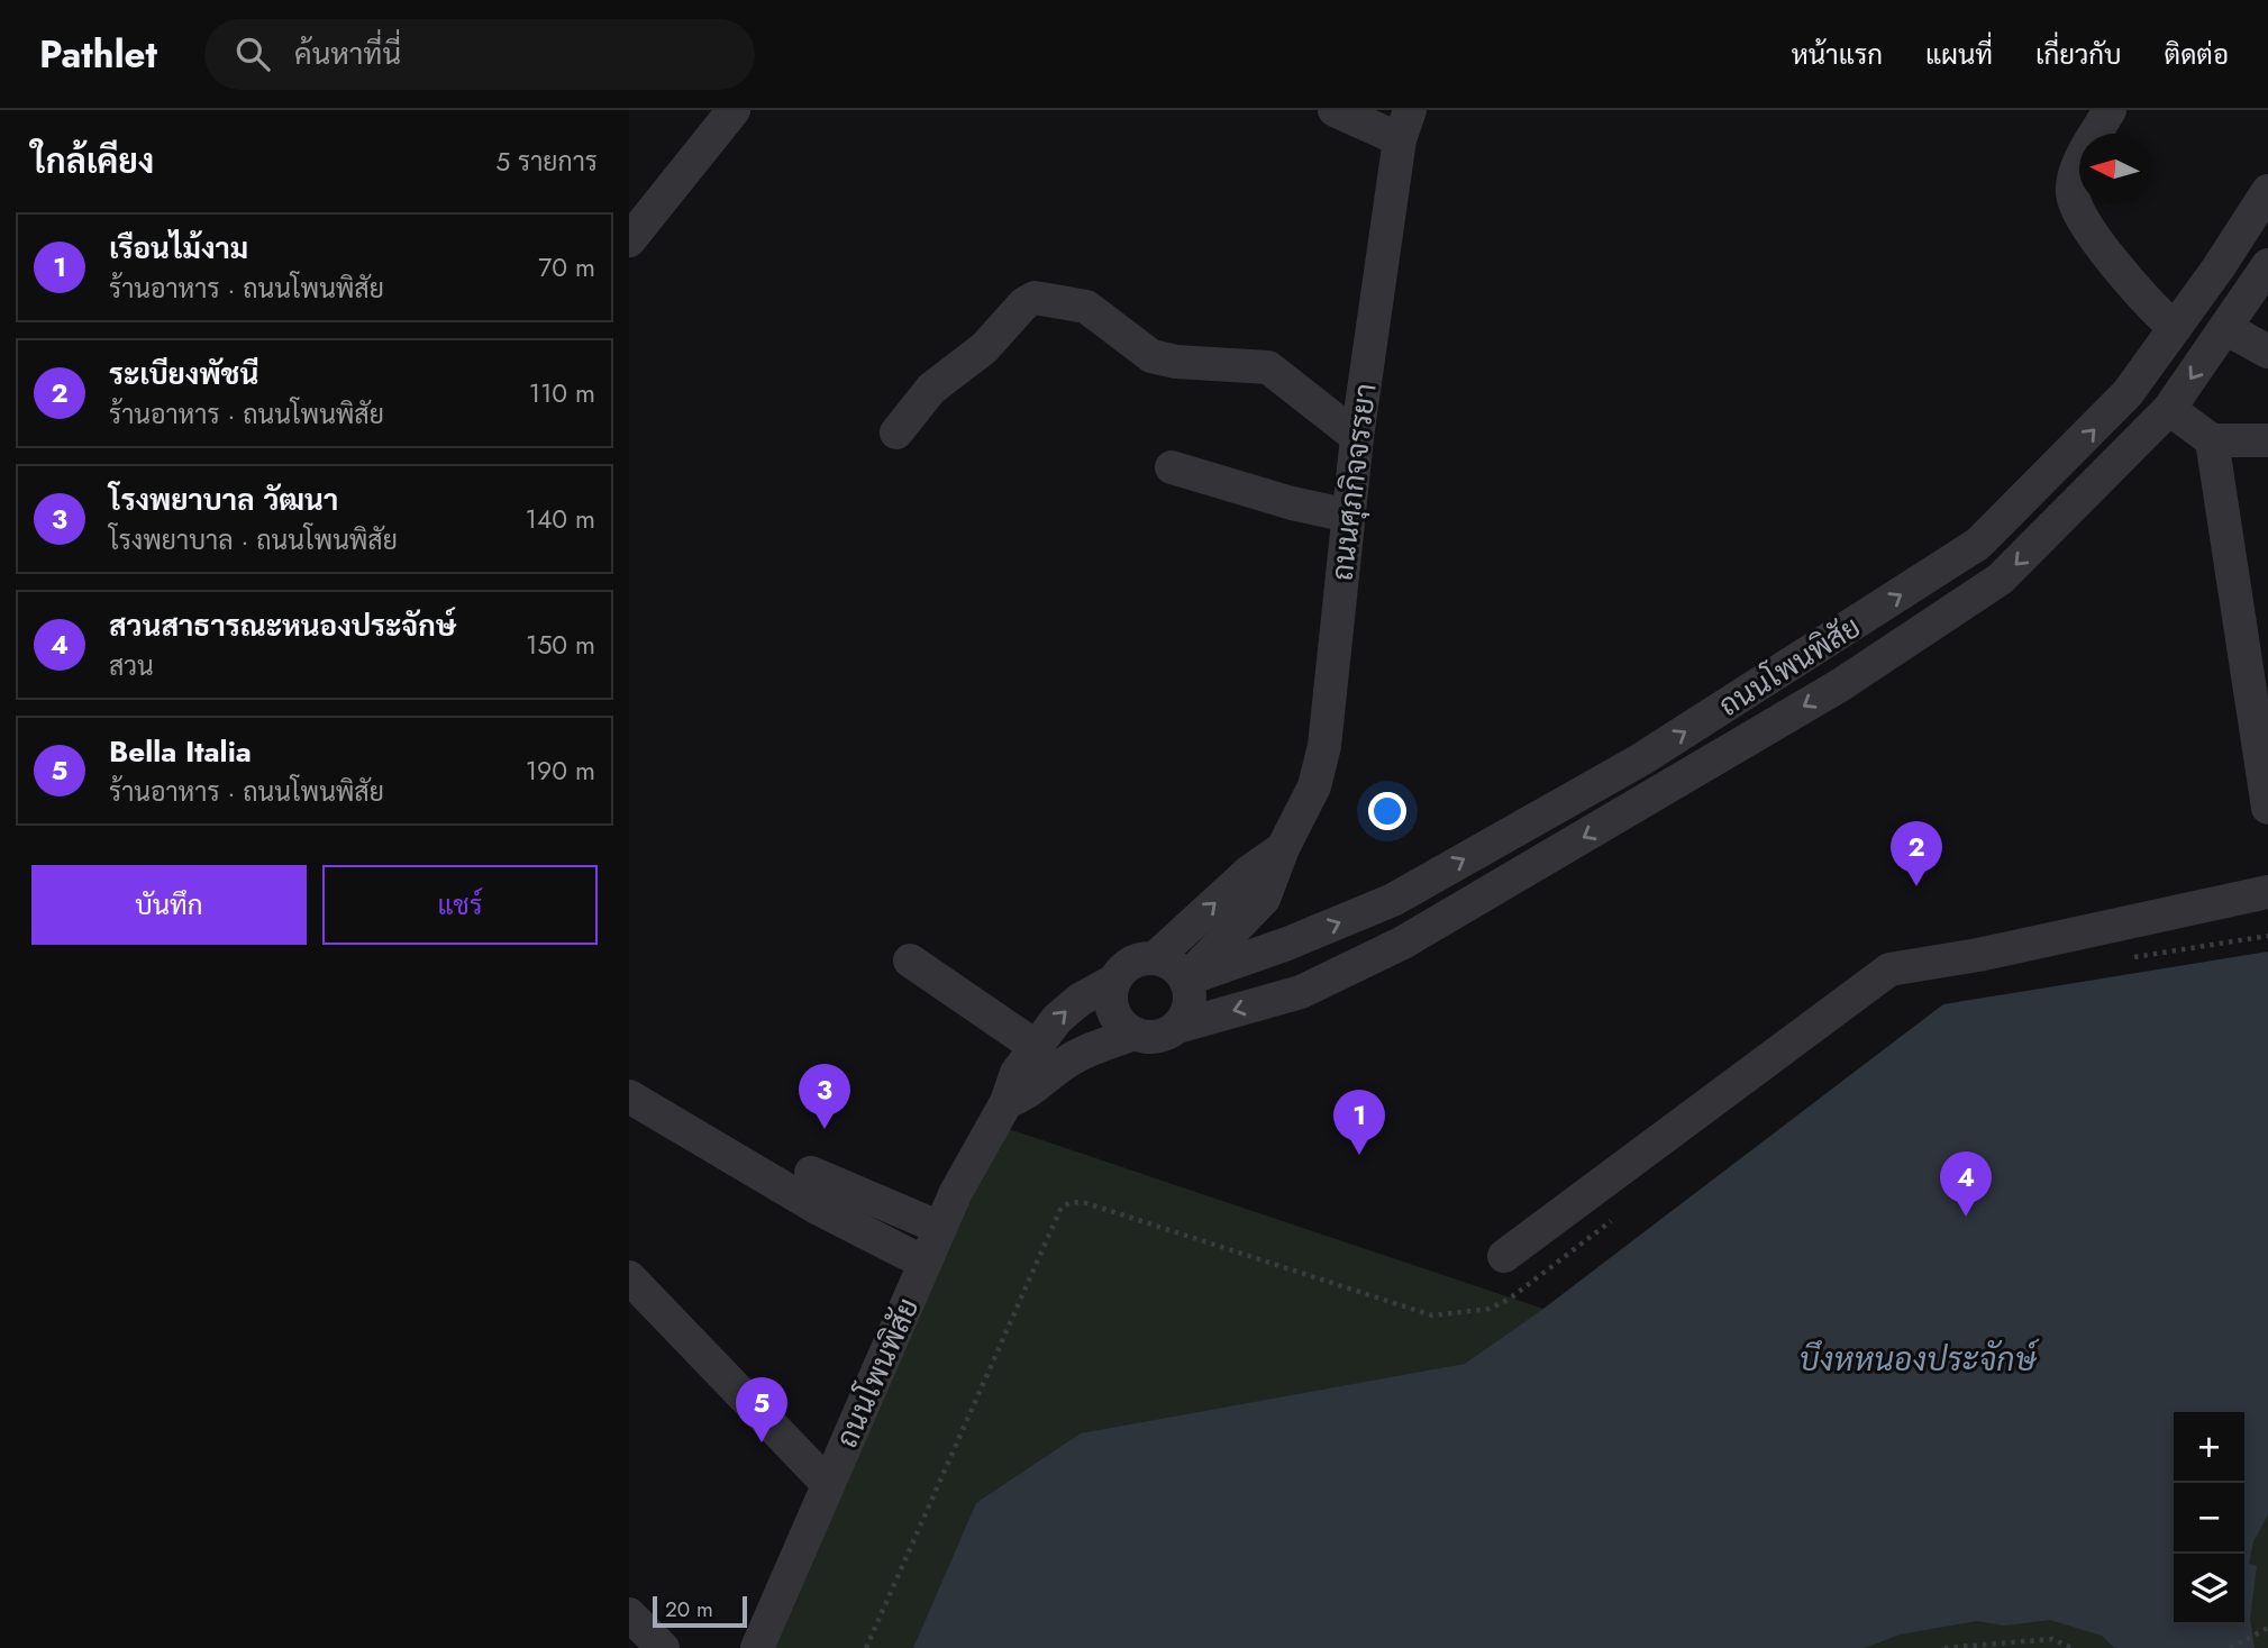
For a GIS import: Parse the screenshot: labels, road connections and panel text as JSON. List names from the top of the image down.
{
  "streets": {
    "street": ["ถนนศุภกิจจรรยา", "ถนนโพนพิสัย"]
  },
  "crossings": [
    ["ถนนศุภกิจจรรยา", "ถนนโพนพิสัย"]
  ],
  "water": ["บึงหหนองประจักษ์"],
  "scale_bar": "20 m",
  "north": "left",
  "page": {
    "header": "Pathlet",
    "search": "ค้นหาที่นี่",
    "nav": [
      "หน้าแรก",
      "แผนที่",
      "เกี่ยวกับ",
      "ติดต่อ"
    ],
    "heading": ["ใกล้เคียง", "5 รายการ"],
    "list": [
      {
        "mark": "1",
        "name": "เรือนไม้งาม",
        "note": "ร้านอาหาร · ถนนโพนพิสัย",
        "value": "70 m"
      },
      {
        "mark": "2",
        "name": "ระเบียงพัชนี",
        "note": "ร้านอาหาร · ถนนโพนพิสัย",
        "value": "110 m"
      },
      {
        "mark": "3",
        "name": "โรงพยาบาล วัฒนา",
        "note": "โรงพยาบาล · ถนนโพนพิสัย",
        "value": "140 m"
      },
      {
        "mark": "4",
        "name": "สวนสาธารณะหนองประจักษ์",
        "note": "สวน",
        "value": "150 m"
      },
      {
        "mark": "5",
        "name": "Bella Italia",
        "note": "ร้านอาหาร · ถนนโพนพิสัย",
        "value": "190 m"
      }
    ],
    "pins": [
      "2",
      "3",
      "1",
      "4",
      "5"
    ],
    "buttons": ["บันทึก", "แชร์"],
    "map_buttons": ["+", "−"],
    "scale": "20 m"
  }
}
